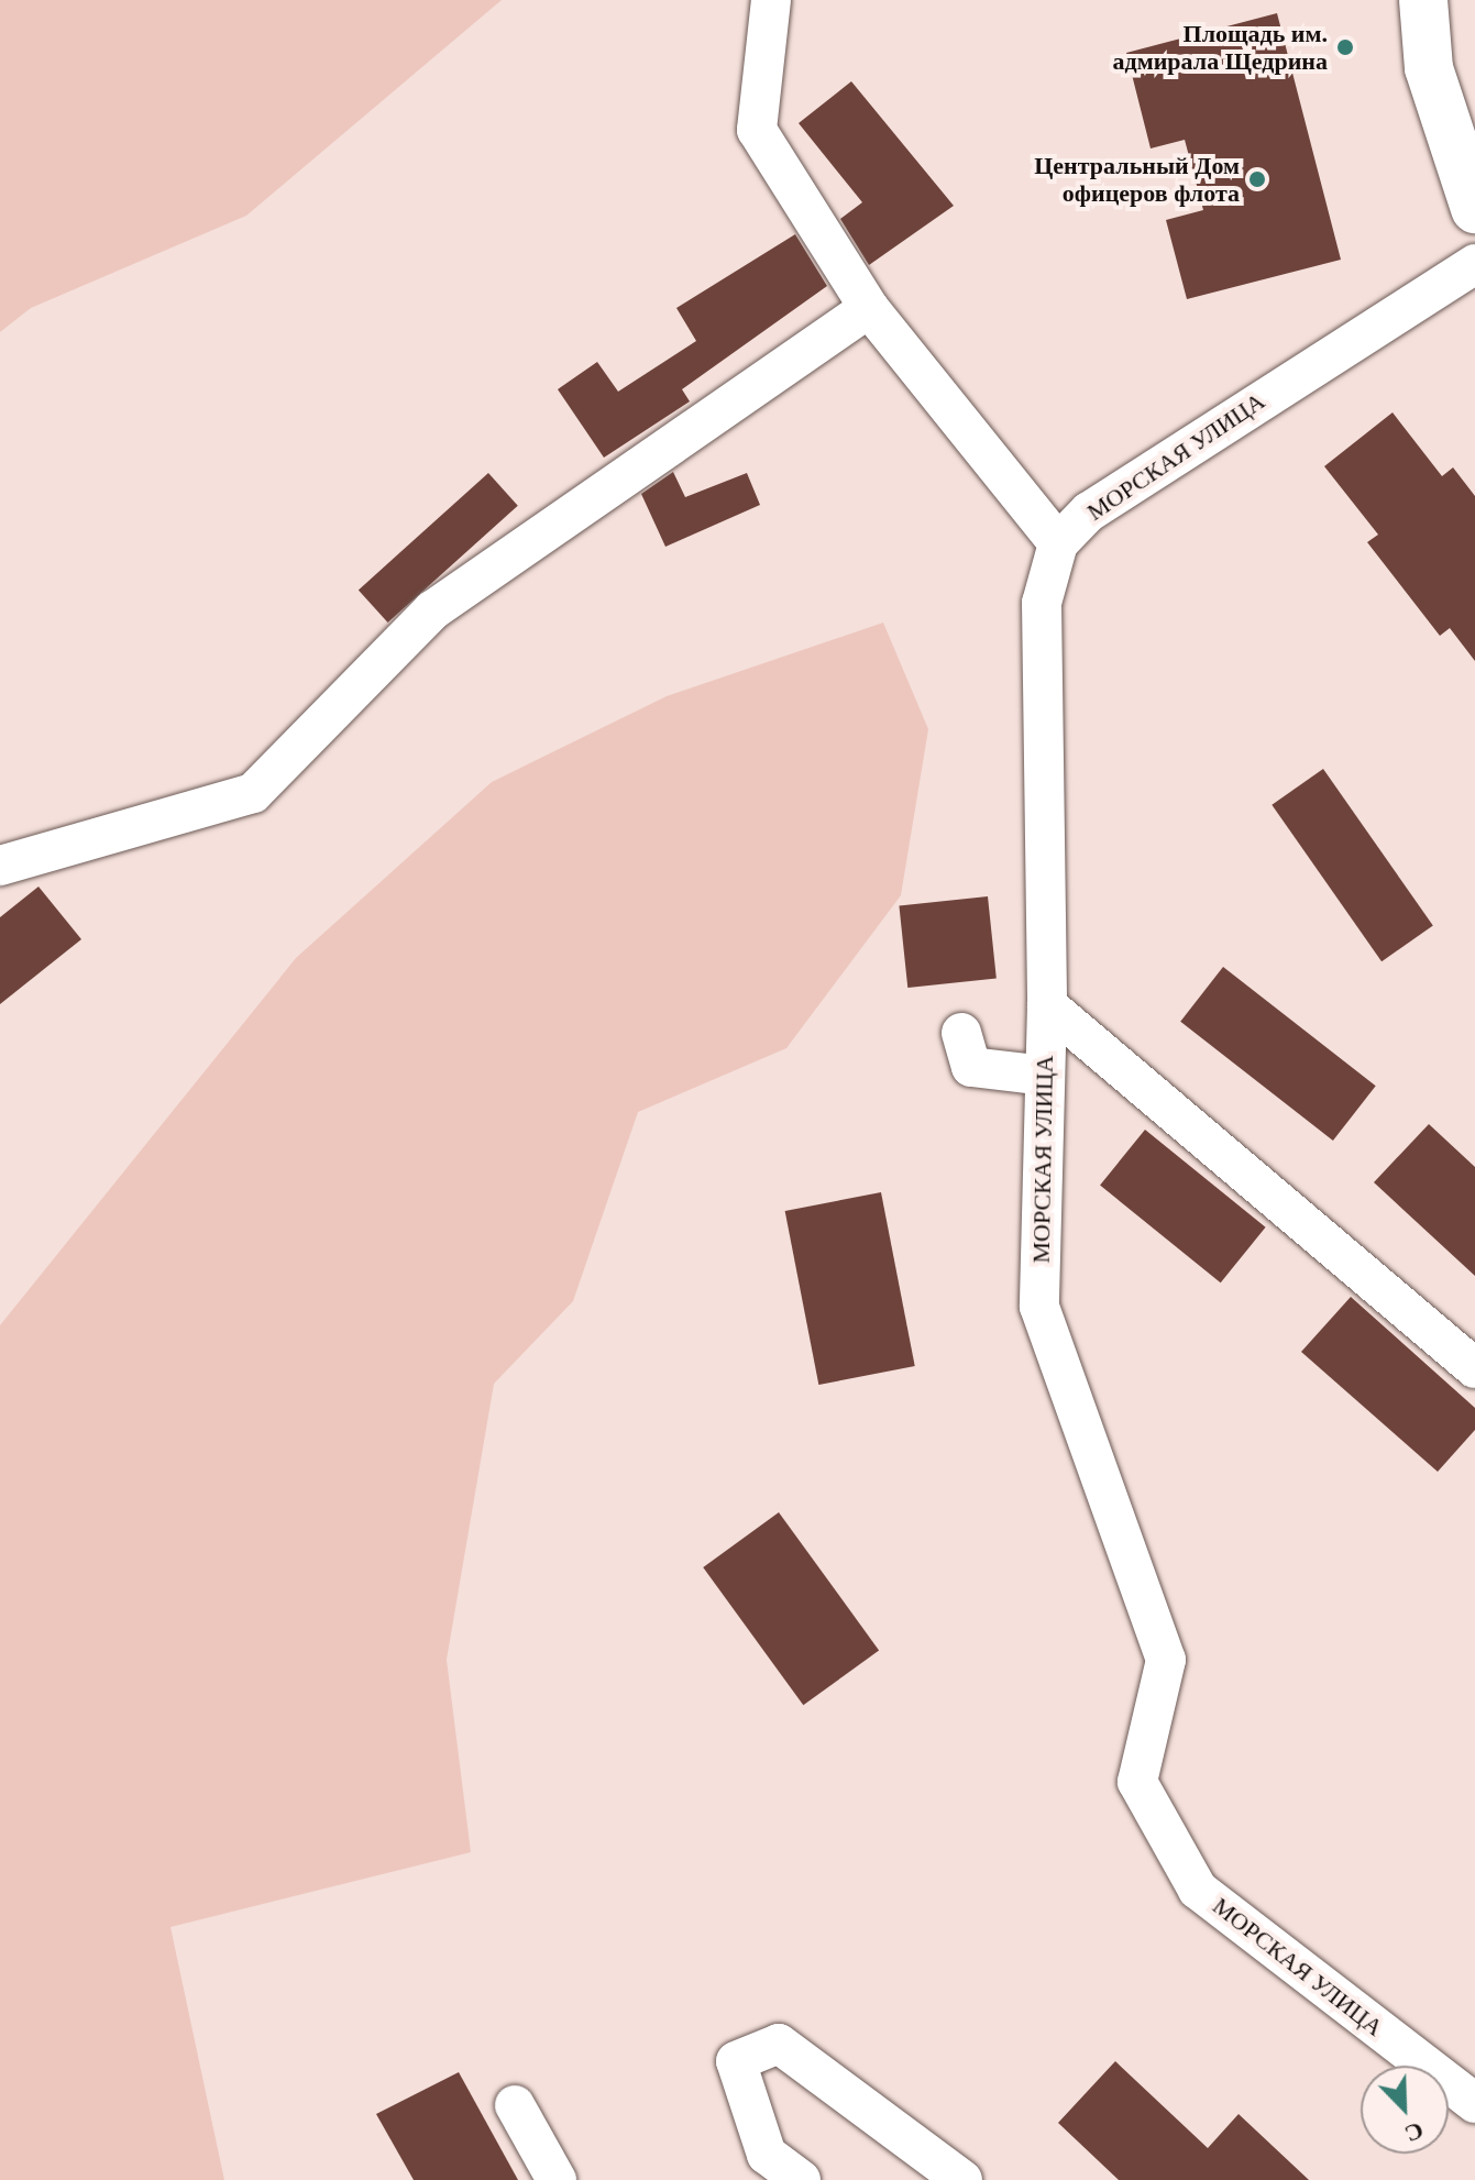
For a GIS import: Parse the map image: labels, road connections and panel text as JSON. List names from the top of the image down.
{
  "streets": {
    "street": ["МОРСКАЯ УЛИЦА"]
  },
  "places": ["Площадь им. адмирала Щедрина", "Центральный Дом офицеров флота"],
  "north": "bottom right"
}
